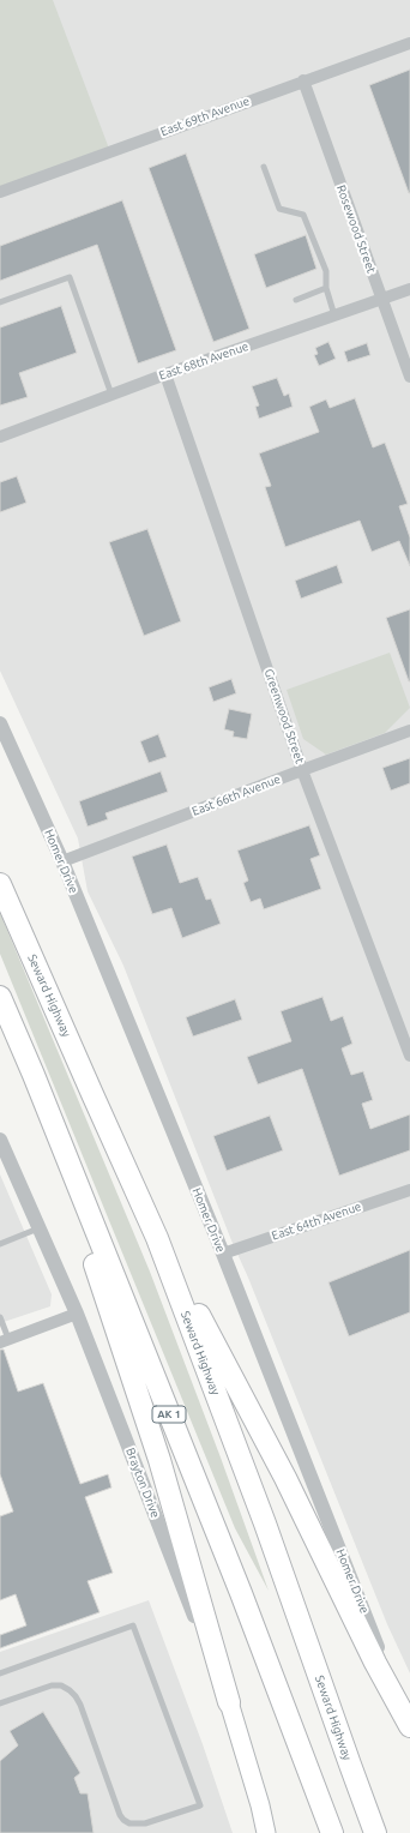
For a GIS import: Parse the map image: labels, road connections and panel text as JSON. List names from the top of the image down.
{
  "streets": {
    "highway": ["Seward Highway", "AK 1"],
    "main road": ["Brayton Drive"],
    "street": [
      "East 69th Avenue",
      "Rosewood Street",
      "East 68th Avenue",
      "Greenwood Street",
      "East 66th Avenue",
      "Homer Drive",
      "East 64th Avenue"
    ]
  },
  "crossings": [
    ["East 69th Avenue", "Rosewood Street"],
    ["Rosewood Street", "East 68th Avenue"],
    ["East 68th Avenue", "Greenwood Street"],
    ["Greenwood Street", "East 66th Avenue"],
    ["East 66th Avenue", "Homer Drive"],
    ["Homer Drive", "East 64th Avenue"]
  ]
}
